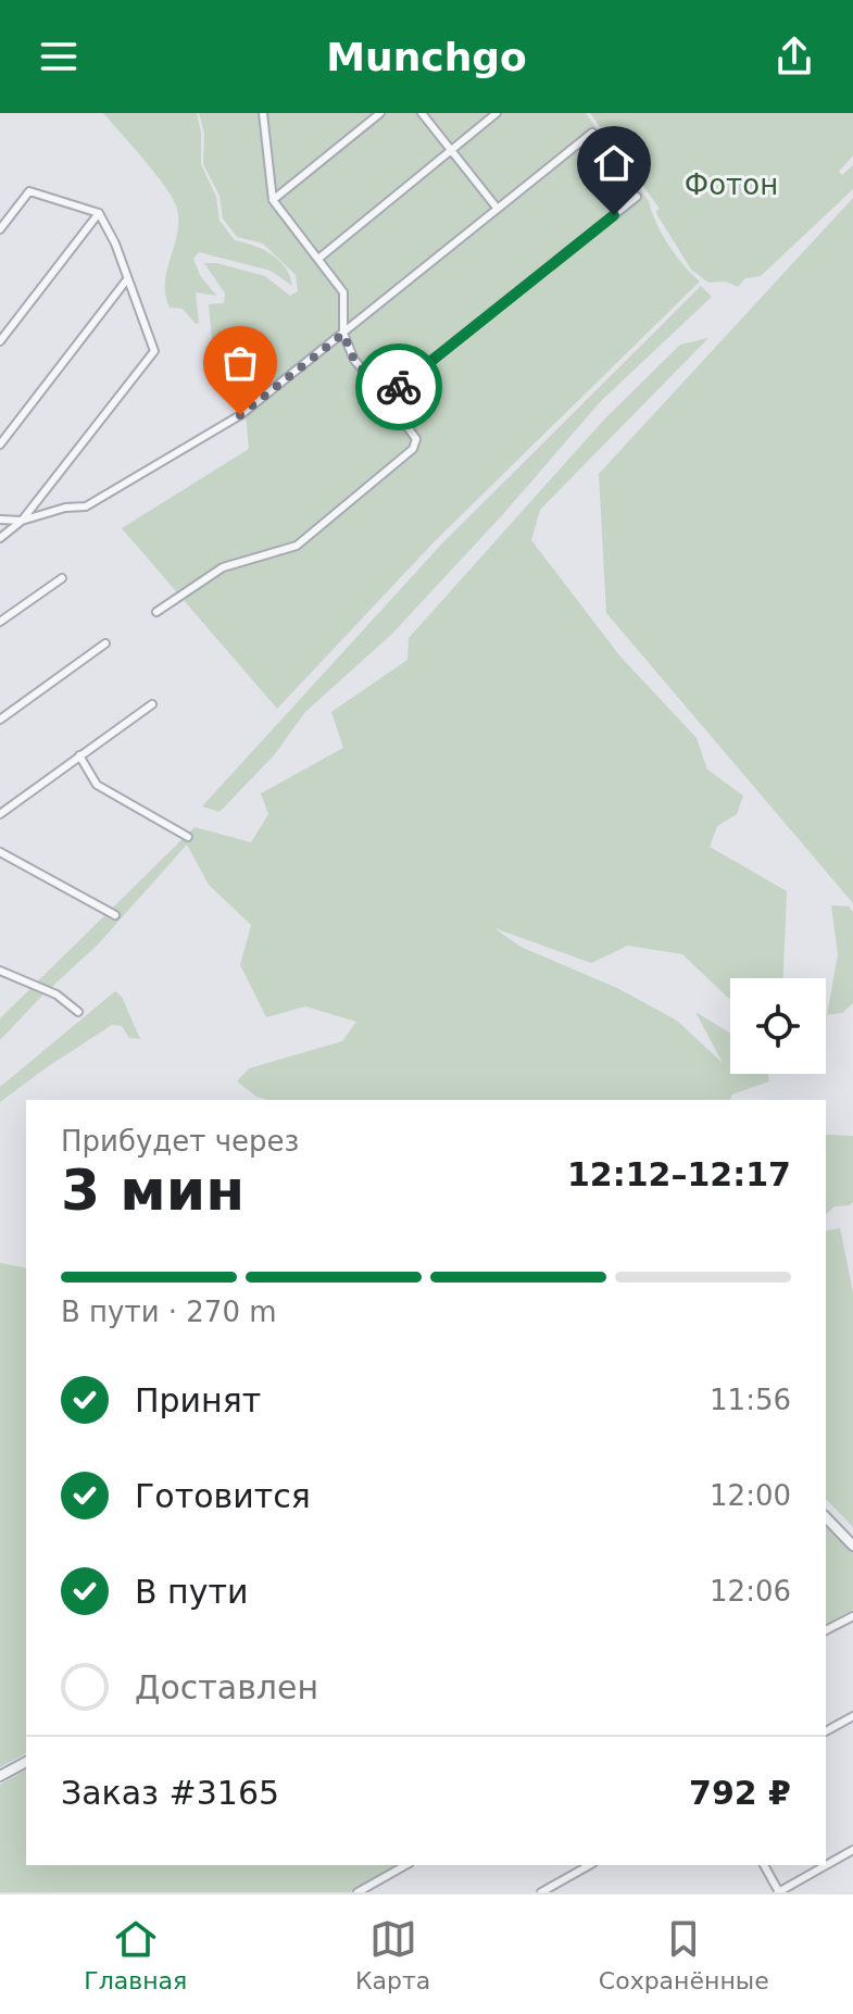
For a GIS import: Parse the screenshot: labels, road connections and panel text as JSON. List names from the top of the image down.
{
  "parks": ["Фотон"],
  "page": {
    "header": "Munchgo",
    "heading": ["3 мин", "Прибудет через", "12:12–12:17"],
    "panel": ["Заказ #3165", "792 ₽"],
    "bar": "В пути · 270 m",
    "list": [
      ["Принят", "11:56"],
      ["Готовится", "12:00"],
      ["В пути", "12:06"],
      "Доставлен"
    ],
    "tabs": ["Главная", "Карта", "Сохранённые"]
  }
}
